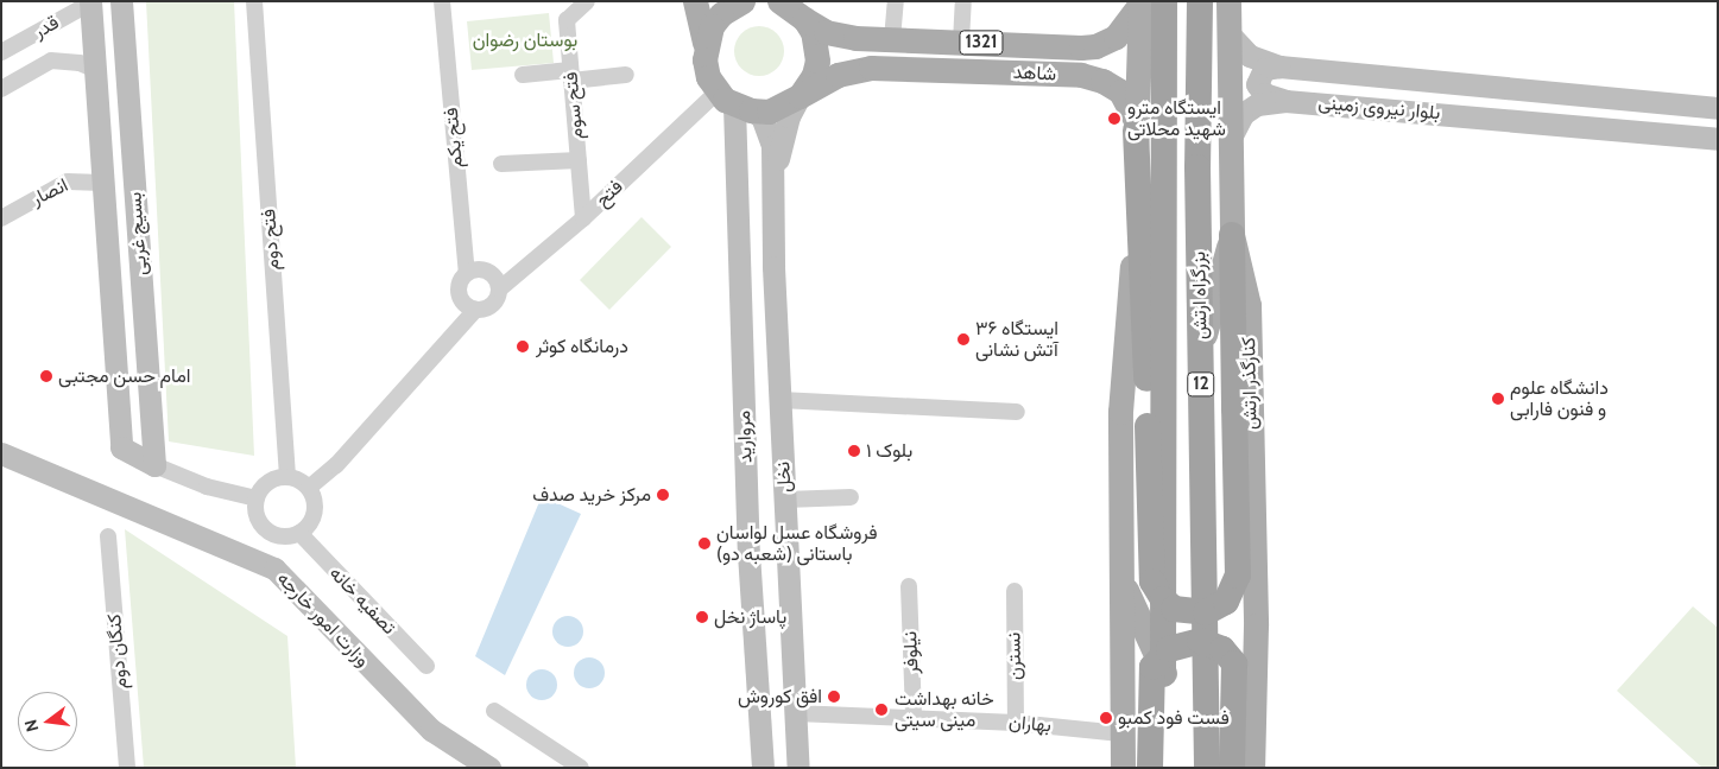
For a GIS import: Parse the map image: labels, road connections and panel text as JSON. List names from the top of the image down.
{
  "streets": {
    "highway": ["بزرگراه ارتش", "12"],
    "main road": [
      "1321",
      "شاهد",
      "بلوار نیروی زمینی",
      "بسیج غربی",
      "کنارگذر ارتش",
      "مروارید",
      "نخل",
      "وزارت امور خارجه"
    ],
    "street": [
      "قدر",
      "فتح سوم",
      "فتح یکم",
      "انصار",
      "فتح",
      "فتح دوم",
      "تصفیه خانه",
      "کنگان دوم",
      "نیلوفر",
      "نسترن",
      "بهاران"
    ]
  },
  "crossings": [
    ["قدر", "بسیج غربی"],
    ["شاهد", "فتح"],
    ["شاهد", "مروارید"],
    ["فتح سوم", "فتح"],
    ["بلوار نیروی زمینی", "کنارگذر ارتش"],
    ["فتح یکم", "فتح"],
    ["انصار", "بسیج غربی"],
    ["فتح", "مروارید"],
    ["فتح دوم", "تصفیه خانه"],
    ["نخل", "بهاران"],
    ["نیلوفر", "بهاران"],
    ["نسترن", "بهاران"]
  ],
  "parks": ["بوستان رضوان"],
  "places": [
    "ایستگاه مترو شهید محلاتی",
    "ایستگاه ۳۶ آتش نشانی",
    "درمانگاه کوثر",
    "امام حسن مجتبی",
    "دانشگاه علوم و فنون فارابی",
    "۱ بلوک",
    "مرکز خرید صدف",
    "فروشگاه عسل لواسان باستانی (شعبه دو)",
    "پاساژ نخل",
    "افق کوروش",
    "خانه بهداشت مینی سیتی",
    "فست فود کمبو"
  ],
  "north": "left"
}
